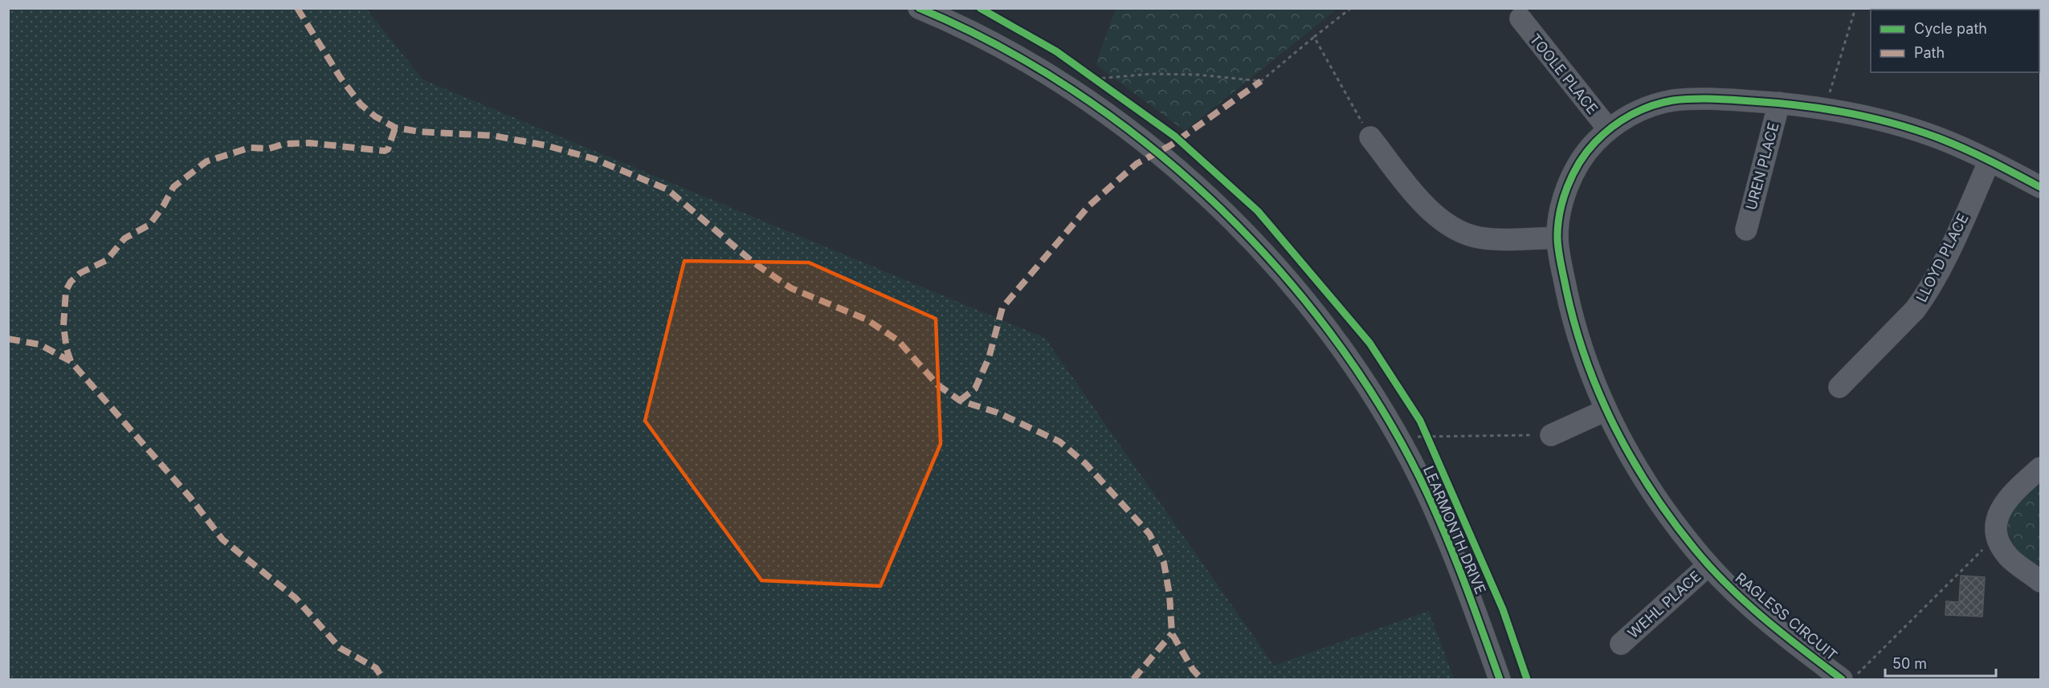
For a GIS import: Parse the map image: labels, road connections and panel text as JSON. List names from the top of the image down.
{
  "streets": {
    "street": [
      "TOOLE PLACE",
      "UREN PLACE",
      "LLOYD PLACE",
      "LEARMONTH DRIVE",
      "WEHL PLACE",
      "RAGLESS CIRCUIT"
    ]
  },
  "crossings": [
    ["TOOLE PLACE", "RAGLESS CIRCUIT"],
    ["UREN PLACE", "RAGLESS CIRCUIT"],
    ["LLOYD PLACE", "RAGLESS CIRCUIT"],
    ["WEHL PLACE", "RAGLESS CIRCUIT"]
  ],
  "legend": ["Cycle path", "Path"],
  "scale_bar": "50 m"
}
